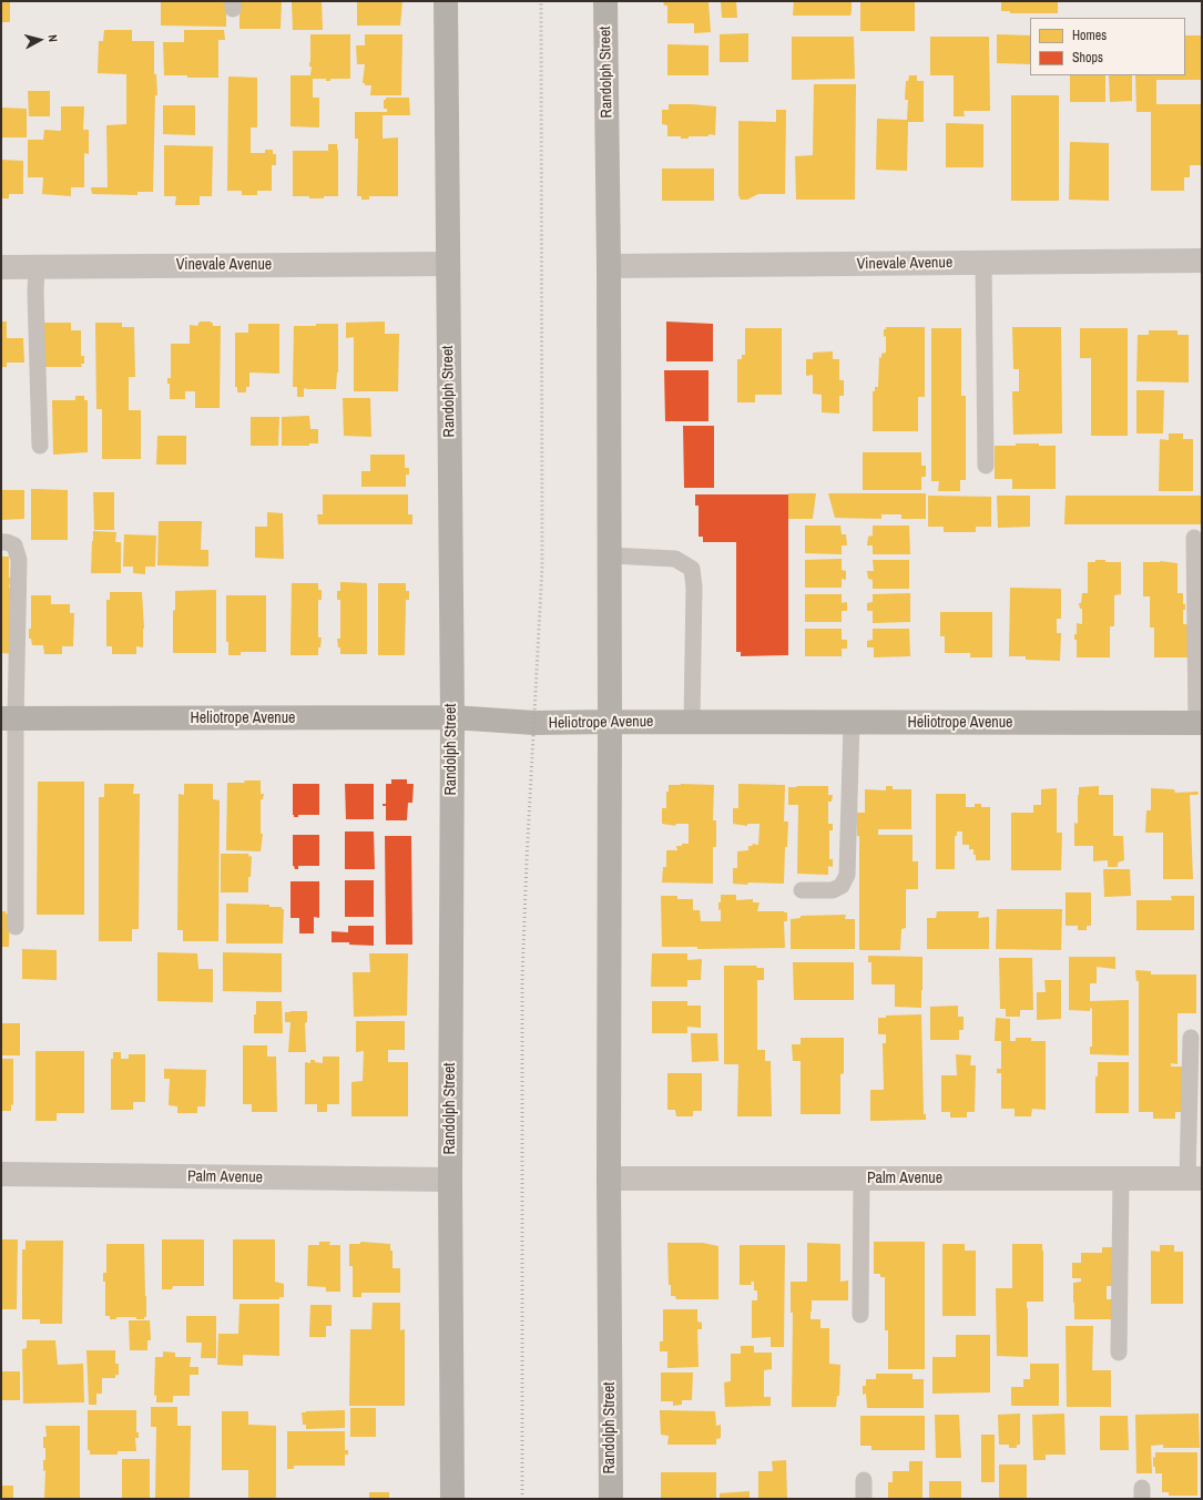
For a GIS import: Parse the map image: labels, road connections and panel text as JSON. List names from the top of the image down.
{
  "streets": {
    "street": [
      "Randolph Street",
      "Vinevale Avenue",
      "Heliotrope Avenue",
      "Palm Avenue"
    ]
  },
  "crossings": [
    ["Randolph Street", "Vinevale Avenue"],
    ["Randolph Street", "Heliotrope Avenue"],
    ["Randolph Street", "Palm Avenue"]
  ],
  "legend": ["Homes", "Shops"],
  "north": "right"
}
